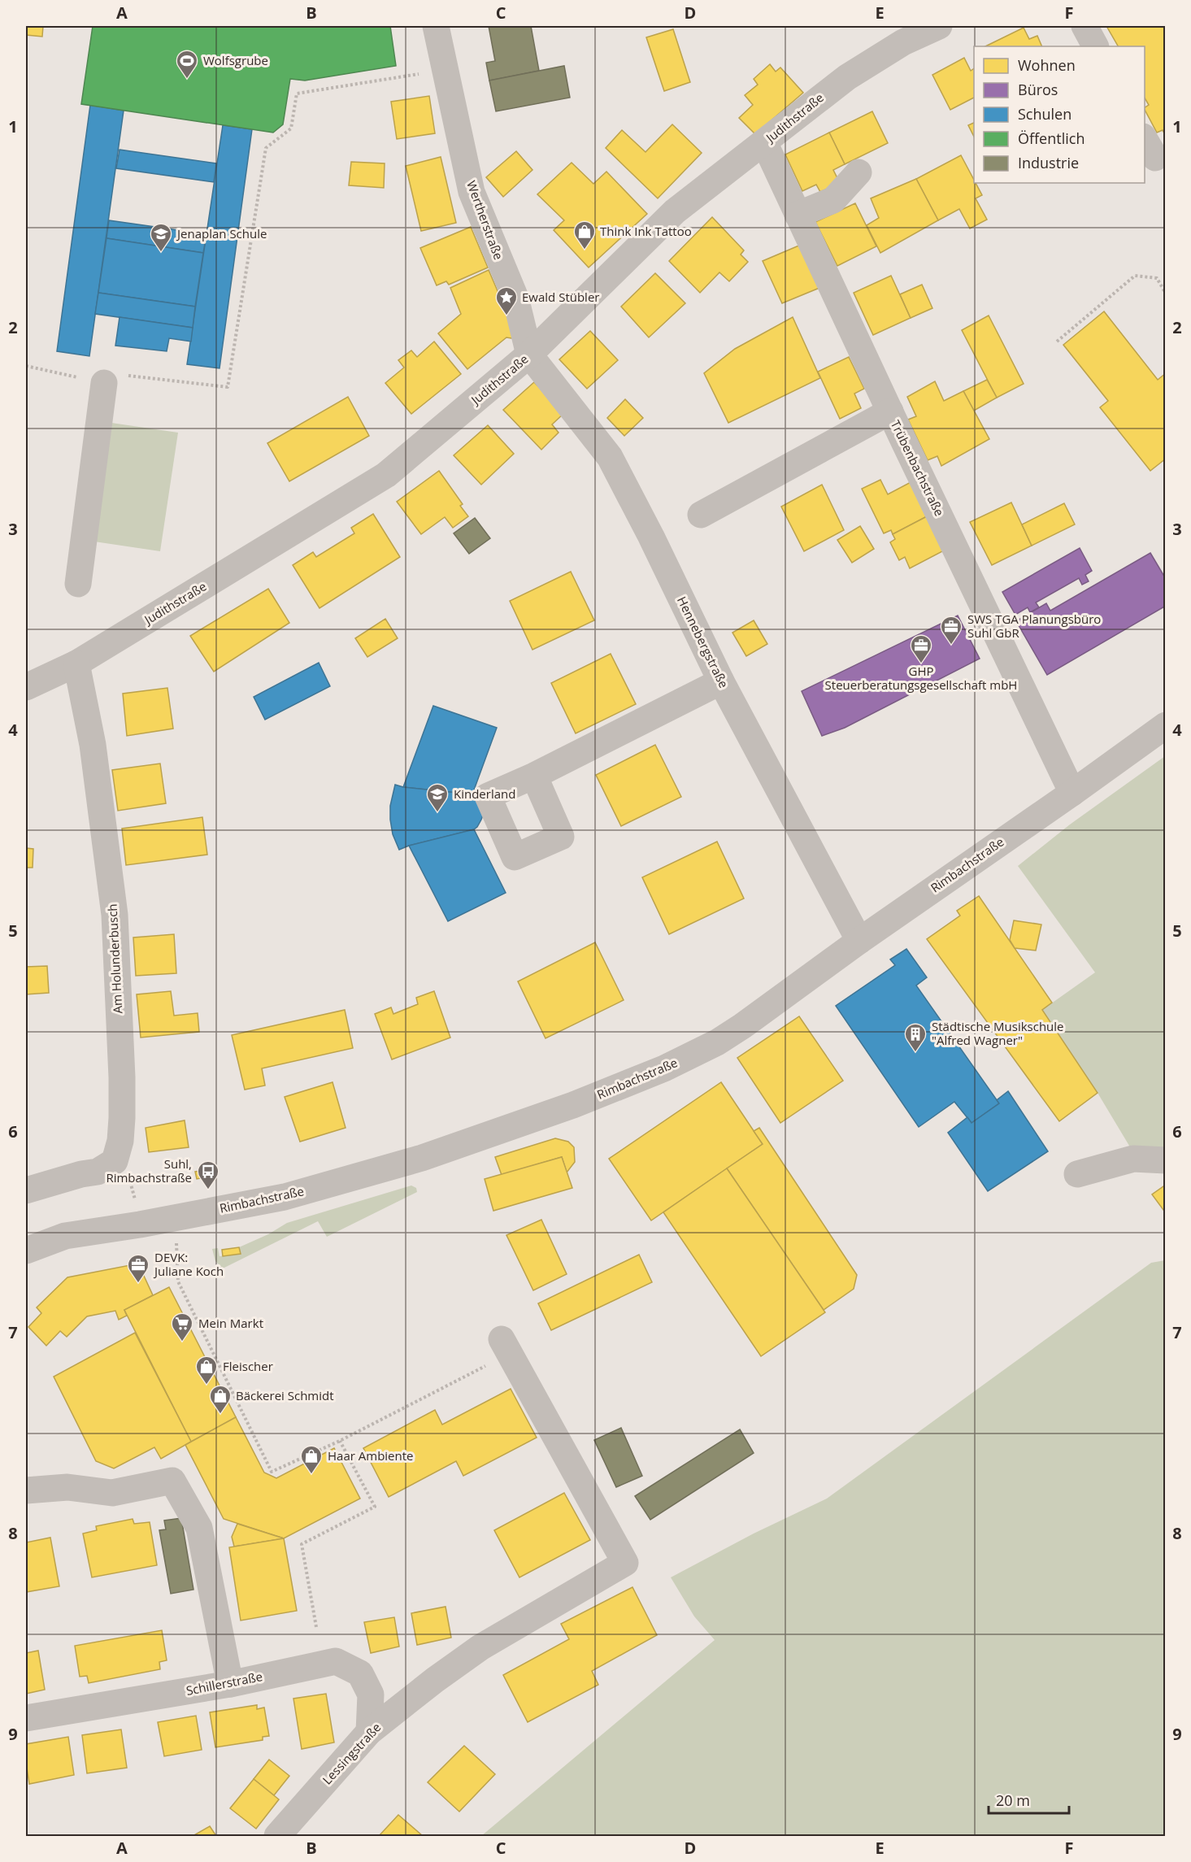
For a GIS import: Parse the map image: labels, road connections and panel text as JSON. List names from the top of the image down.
{
  "streets": {
    "street": [
      "Judithstraße",
      "Wertherstraße",
      "Trübenbachstraße",
      "Hennebergstraße",
      "Rimbachstraße",
      "Am Holunderbusch",
      "Schillerstraße",
      "Lessingstraße"
    ]
  },
  "crossings": [
    ["Judithstraße", "Wertherstraße"],
    ["Judithstraße", "Trübenbachstraße"],
    ["Judithstraße", "Hennebergstraße"],
    ["Judithstraße", "Am Holunderbusch"],
    ["Wertherstraße", "Hennebergstraße"],
    ["Trübenbachstraße", "Rimbachstraße"],
    ["Hennebergstraße", "Rimbachstraße"],
    ["Schillerstraße", "Lessingstraße"]
  ],
  "places": {
    "sports": ["Wolfsgrube"],
    "shop": [
      "Think Ink Tattoo",
      "Fleischer",
      "Bäckerei Schmidt",
      "Haar Ambiente"
    ],
    "school or university": ["Jenaplan Schule", "Kinderland"],
    "place": ["Ewald Stübler"],
    "office": ["SWS TGA Planungsbüro Suhl GbR", "GHP Steuerberatungsgesellschaft mbH", "DEVK: Juliane Koch"],
    "building": ["Städtische Musikschule \"Alfred Wagner\""],
    "bus stop": ["Suhl, Rimbachstraße"],
    "supermarket": ["Mein Markt"]
  },
  "legend": [
    "Wohnen",
    "Büros",
    "Schulen",
    "Öffentlich",
    "Industrie"
  ],
  "scale_bar": "20 m",
  "grid": {
    "columns": [
      "A",
      "B",
      "C",
      "D",
      "E",
      "F"
    ],
    "rows": [
      "1",
      "2",
      "3",
      "4",
      "5",
      "6",
      "7",
      "8",
      "9"
    ]
  }
}
